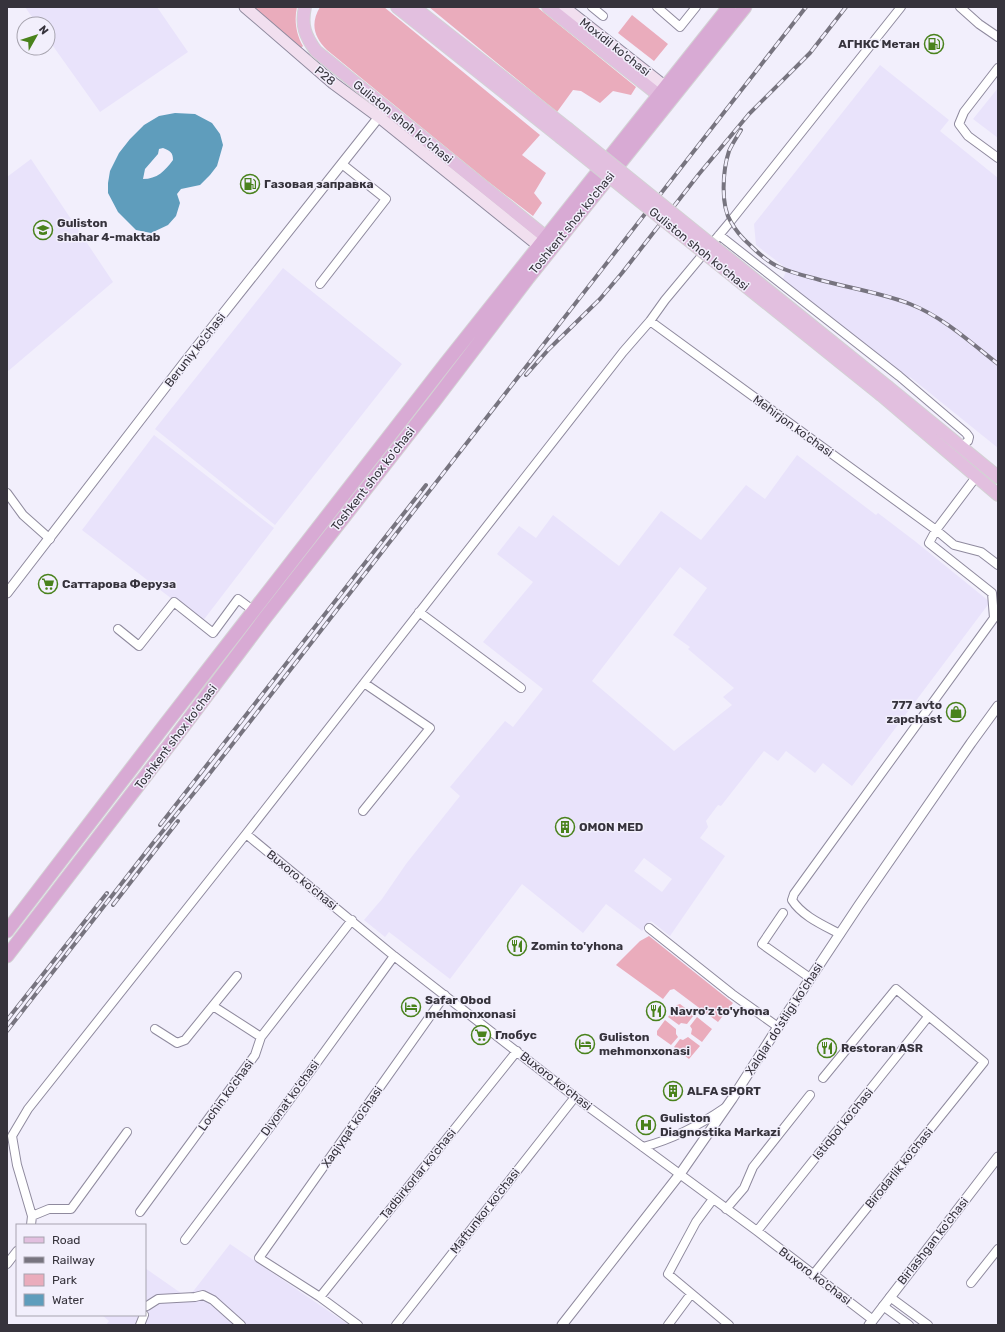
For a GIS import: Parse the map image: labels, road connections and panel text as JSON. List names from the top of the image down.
{
  "streets": {
    "highway": ["Toshkent shox ko'chasi"],
    "main road": ["Moxidil ko'chasi", "Р28", "Guliston shoh ko'chasi"],
    "street": [
      "Beruniy ko'chasi",
      "Mehirjon ko'chasi",
      "Buxoro ko'chasi",
      "Xalqlar do'stligi ko'chasi",
      "Lochin ko'chasi",
      "Diyonat ko'chasi",
      "Istiqbol ko'chasi",
      "Xaqiyqat ko'chasi",
      "Birodarlik ko'chasi",
      "Tadbirkorlar ko'chasi",
      "Maftunkor ko'chasi",
      "Birlashgan ko'chasi"
    ]
  },
  "crossings": [
    ["Moxidil ko'chasi", "Toshkent shox ko'chasi"],
    ["Р28", "Guliston shoh ko'chasi"],
    ["Р28", "Beruniy ko'chasi"],
    ["Guliston shoh ko'chasi", "Toshkent shox ko'chasi"],
    ["Guliston shoh ko'chasi", "Beruniy ko'chasi"],
    ["Buxoro ko'chasi", "Xalqlar do'stligi ko'chasi"],
    ["Buxoro ko'chasi", "Lochin ko'chasi"],
    ["Buxoro ko'chasi", "Diyonat ko'chasi"],
    ["Buxoro ko'chasi", "Istiqbol ko'chasi"],
    ["Buxoro ko'chasi", "Xaqiyqat ko'chasi"],
    ["Buxoro ko'chasi", "Birodarlik ko'chasi"],
    ["Buxoro ko'chasi", "Tadbirkorlar ko'chasi"],
    ["Buxoro ko'chasi", "Maftunkor ko'chasi"],
    ["Buxoro ko'chasi", "Birlashgan ko'chasi"],
    ["Istiqbol ko'chasi", "Birodarlik ko'chasi"],
    ["Xaqiyqat ko'chasi", "Tadbirkorlar ko'chasi"]
  ],
  "places": {
    "fuel station": ["АГНКС Метан", "Газовая заправка"],
    "school or university": ["Guliston shahar 4-maktab"],
    "supermarket": ["Саттарова Феруза", "Глобус"],
    "shop": ["777 avto zapchast"],
    "building": ["OMON MED", "ALFA SPORT"],
    "restaurant": ["Zomin to'yhona", "Navro'z to'yhona", "Restoran ASR"],
    "hotel": ["Safar Obod mehmonxonasi", "Guliston mehmonxonasi"],
    "hospital": ["Guliston Diagnostika Markazi"]
  },
  "legend": [
    "Road",
    "Railway",
    "Park",
    "Water"
  ],
  "north": "top right"
}
